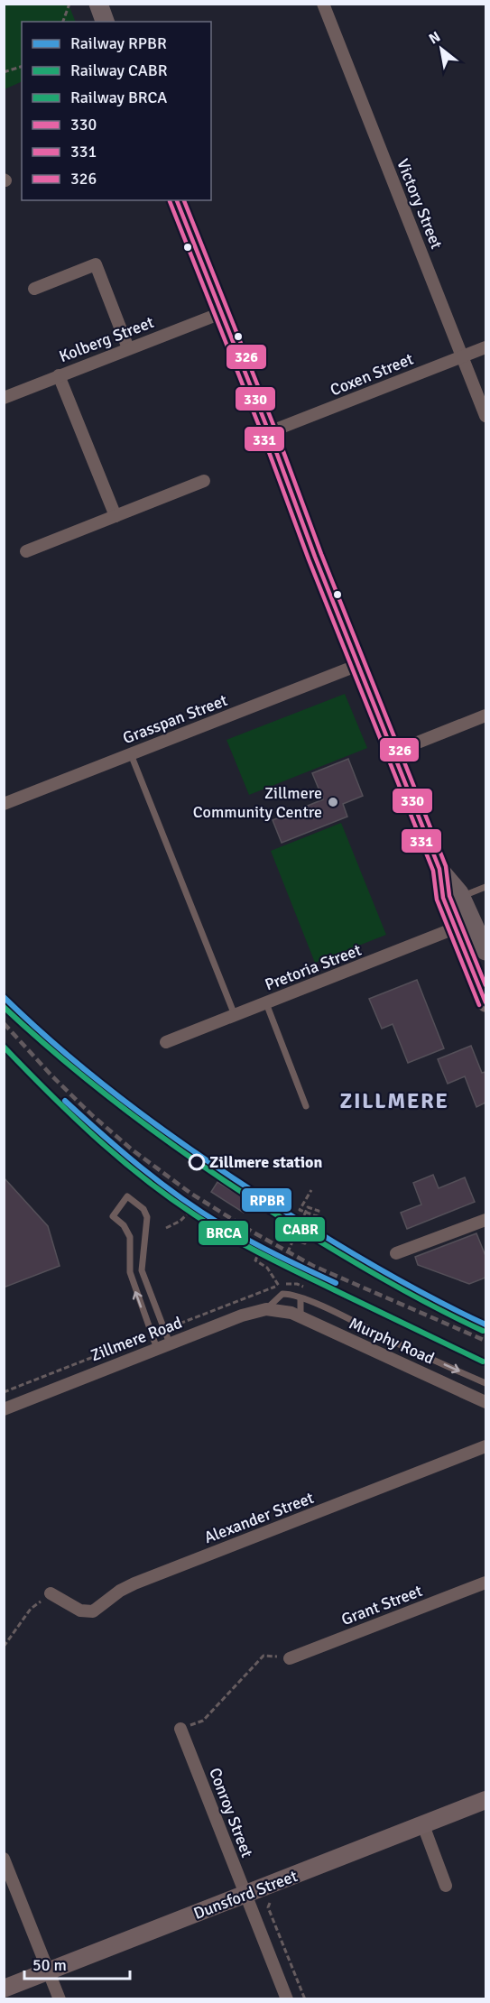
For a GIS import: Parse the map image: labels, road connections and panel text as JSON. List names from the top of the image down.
{
  "streets": {
    "main road": ["Dunsford Street"],
    "street": [
      "Victory Street",
      "Kolberg Street",
      "Coxen Street",
      "Grasspan Street",
      "Pretoria Street",
      "Zillmere Road",
      "Murphy Road",
      "Alexander Street",
      "Grant Street",
      "Conroy Street"
    ]
  },
  "crossings": [
    ["Victory Street", "Coxen Street"],
    ["Zillmere Road", "Murphy Road"],
    ["Conroy Street", "Dunsford Street"]
  ],
  "districts": ["ZILLMERE"],
  "places": ["Zillmere Community Centre", "Zillmere station"],
  "lines": [
    "transit line 330",
    "transit line 326",
    "transit line 331",
    "rail line RPBR",
    "rail line CABR",
    "rail line BRCA"
  ],
  "legend": [
    "Railway RPBR",
    "Railway CABR",
    "Railway BRCA",
    "330",
    "331",
    "326"
  ],
  "scale_bar": "50 m",
  "north": "top left"
}
